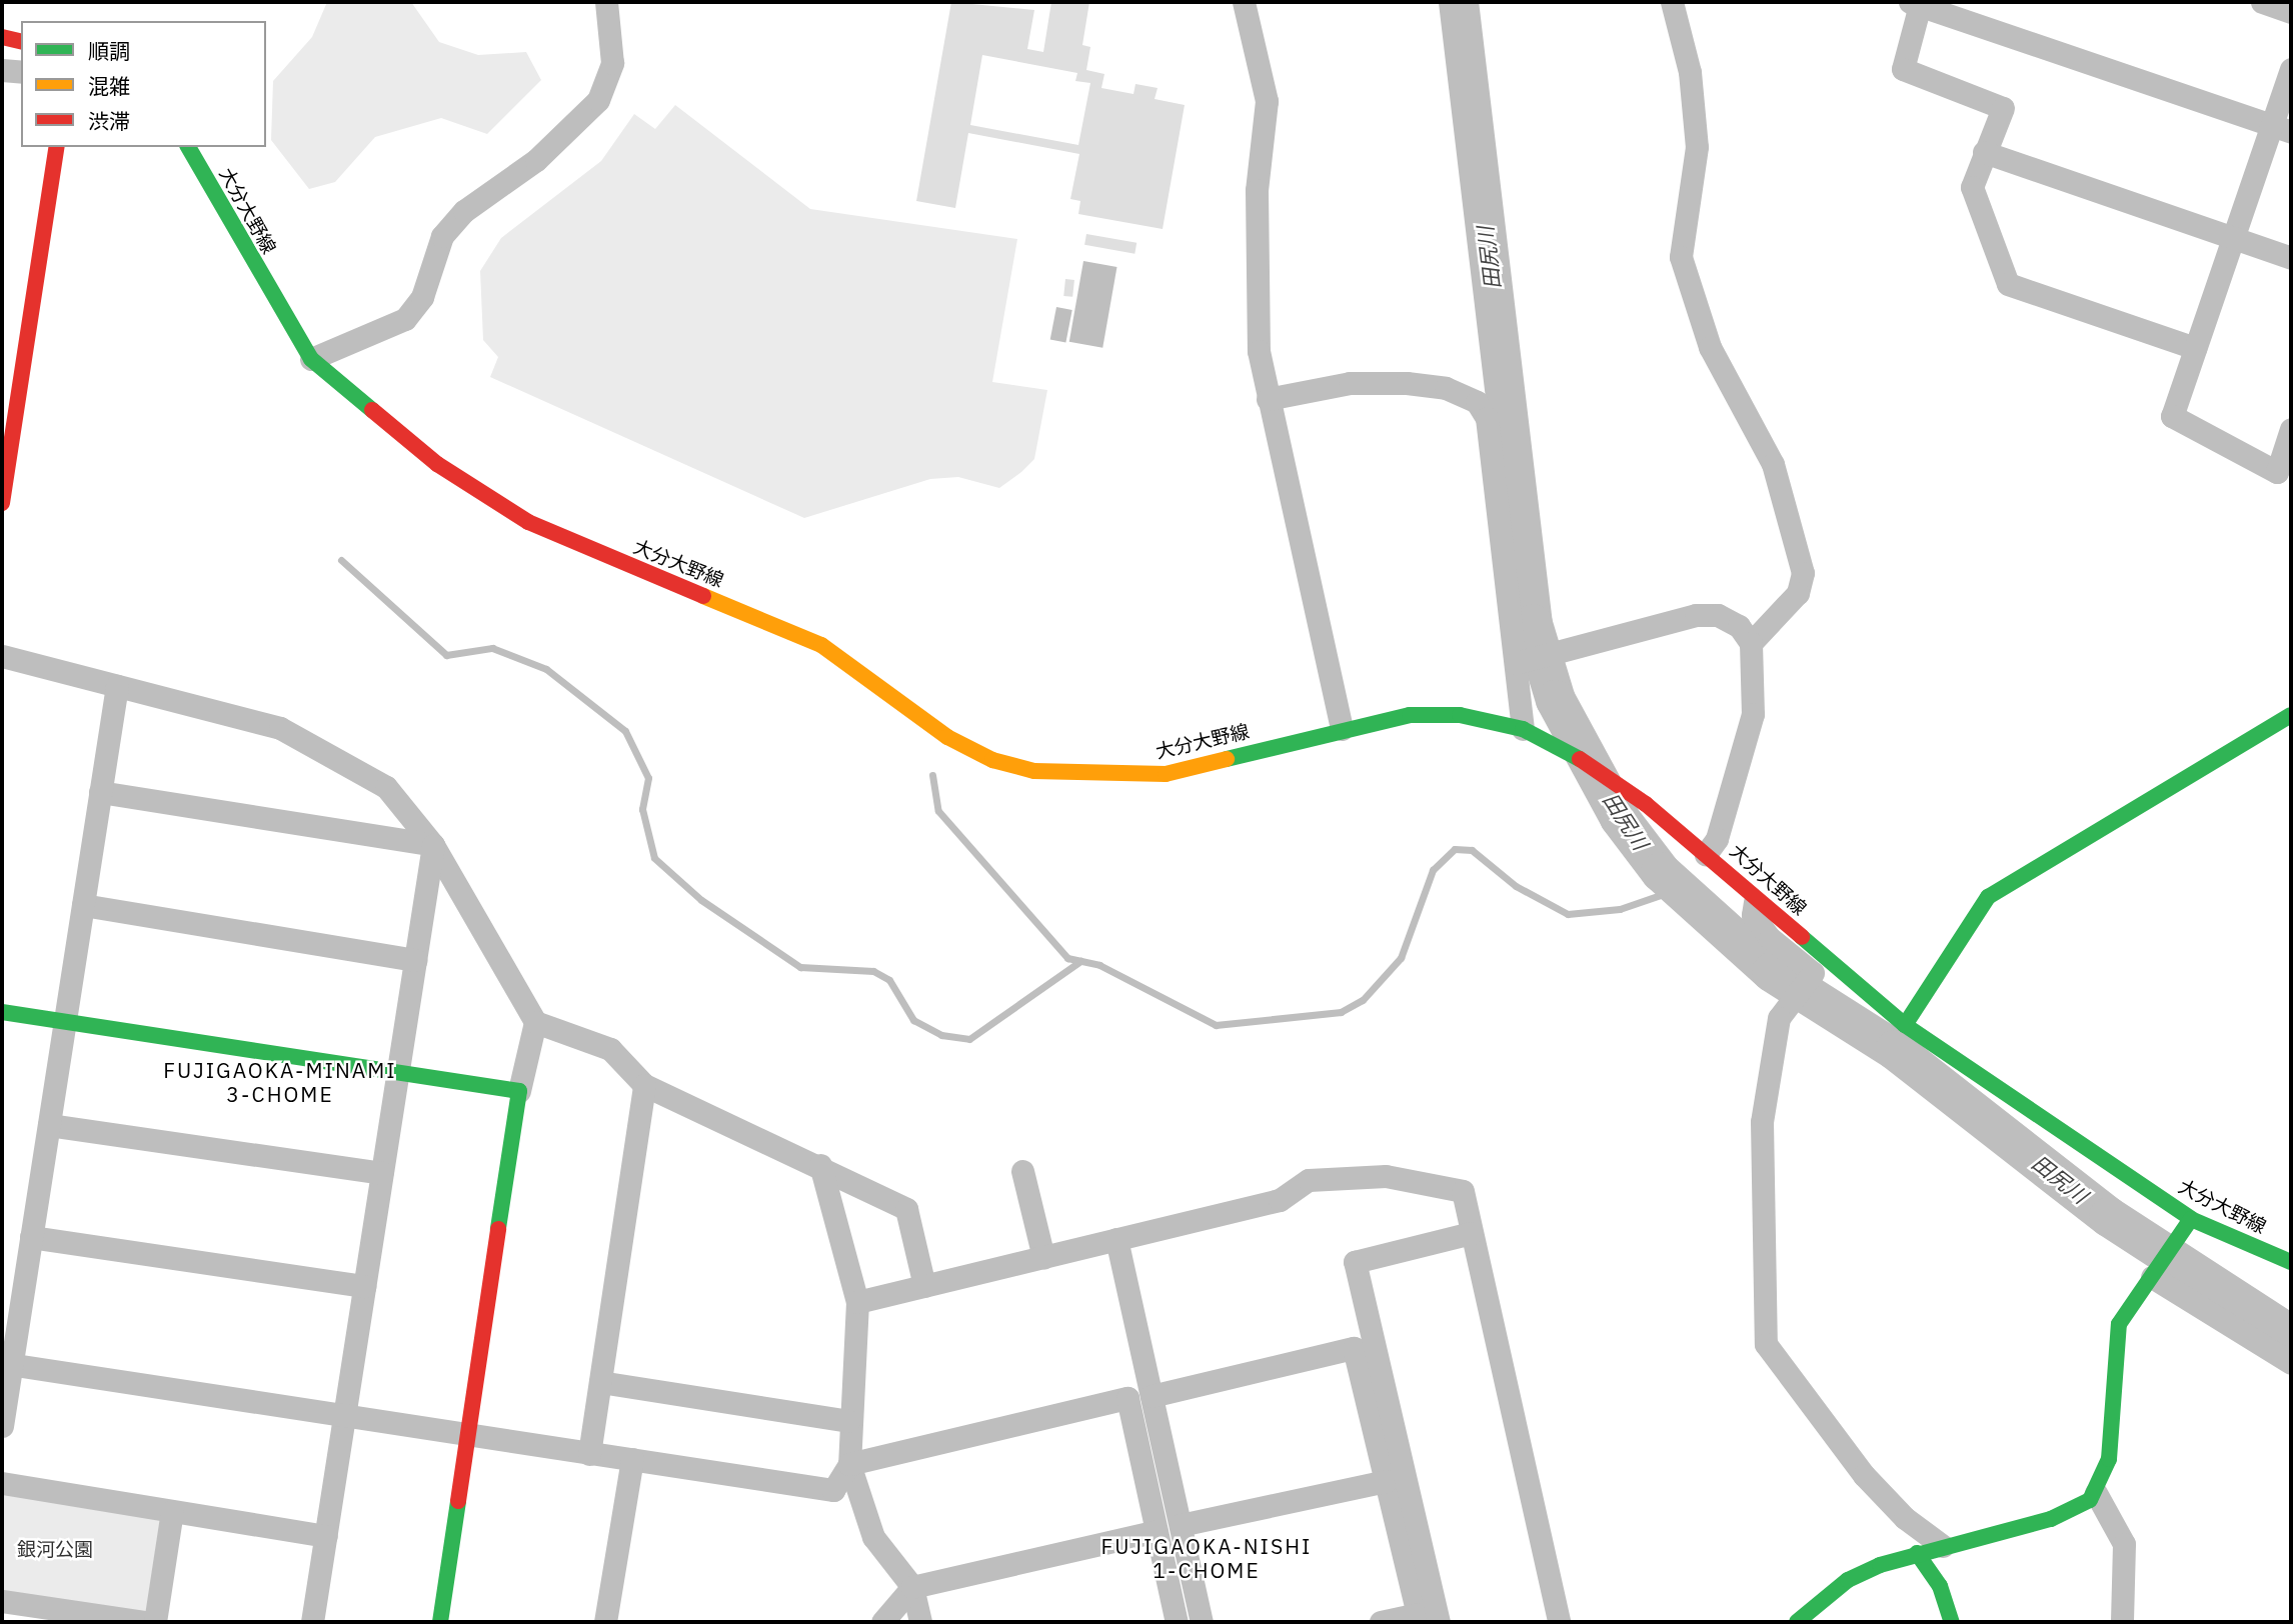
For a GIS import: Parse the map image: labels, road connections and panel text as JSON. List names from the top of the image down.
{
  "streets": {
    "main road": ["大分大野線"]
  },
  "districts": ["FUJIGAOKA-MINAMI 3-CHOME", "FUJIGAOKA-NISHI 1-CHOME"],
  "water": ["田尻川"],
  "parks": ["銀河公園"],
  "legend": ["順調", "混雑", "渋滞"]
}
